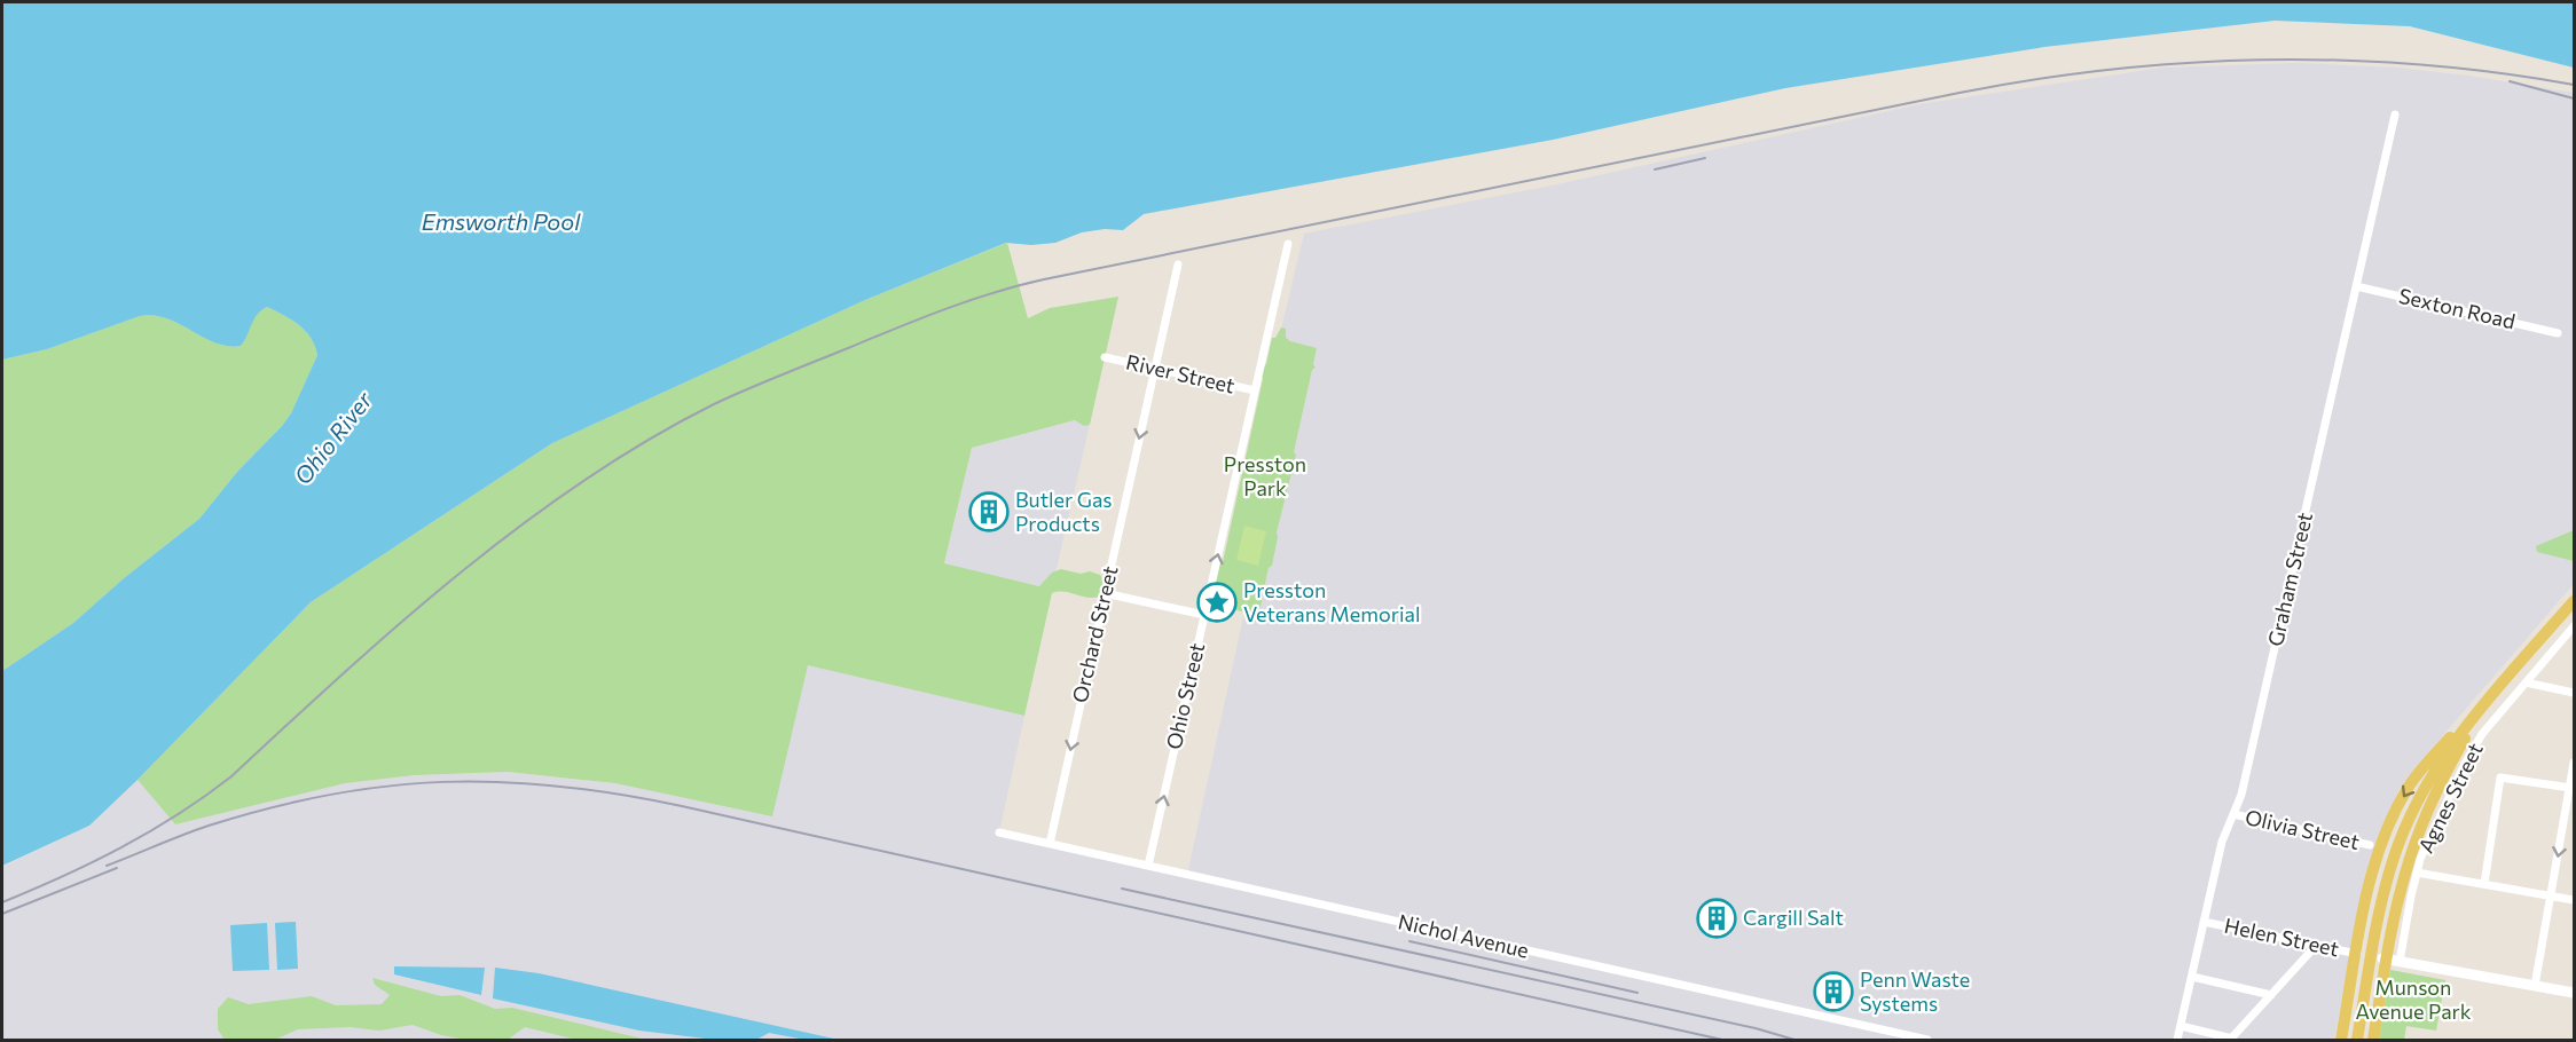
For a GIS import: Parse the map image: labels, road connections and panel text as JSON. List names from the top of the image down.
{
  "streets": {
    "street": [
      "Sexton Road",
      "River Street",
      "Graham Street",
      "Orchard Street",
      "Ohio Street",
      "Agnes Street",
      "Olivia Street",
      "Nichol Avenue",
      "Helen Street"
    ]
  },
  "crossings": [
    ["Sexton Road", "Graham Street"],
    ["River Street", "Orchard Street"],
    ["River Street", "Ohio Street"],
    ["Graham Street", "Olivia Street"],
    ["Graham Street", "Helen Street"],
    ["Orchard Street", "Nichol Avenue"],
    ["Ohio Street", "Nichol Avenue"]
  ],
  "one_way": ["Orchard Street", "Ohio Street"],
  "water": ["Emsworth Pool", "Ohio River"],
  "parks": ["Presston Park", "Munson Avenue Park"],
  "places": {
    "building": ["Butler Gas Products", "Cargill Salt", "Penn Waste Systems"],
    "place": ["Presston Veterans Memorial"]
  }
}
